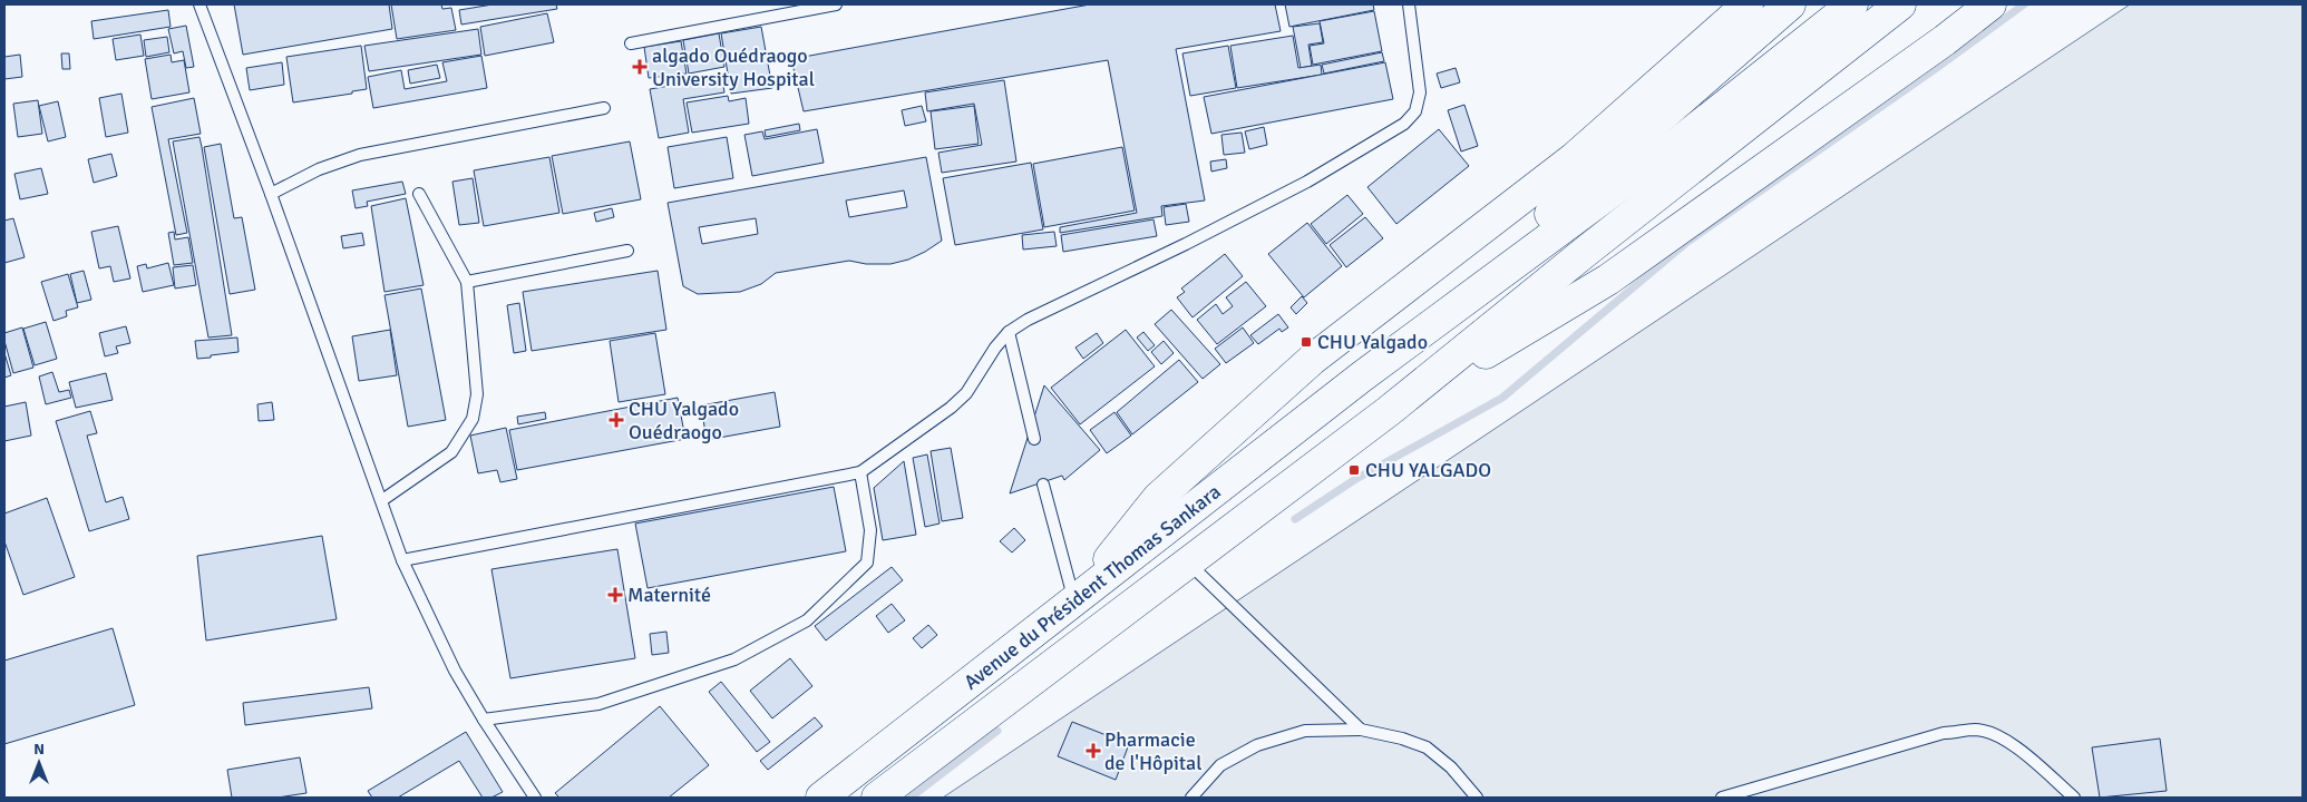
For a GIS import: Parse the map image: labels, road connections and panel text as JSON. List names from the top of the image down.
{
  "streets": {
    "highway": ["Avenue du Président Thomas Sankara"]
  },
  "places": {
    "health": [
      "algado Ouédraogo University Hospital",
      "CHU Yalgado Ouédraogo",
      "Maternité",
      "Pharmacie de l'Hôpital"
    ],
    "transit": ["CHU Yalgado", "CHU YALGADO"]
  },
  "north": "top"
}
